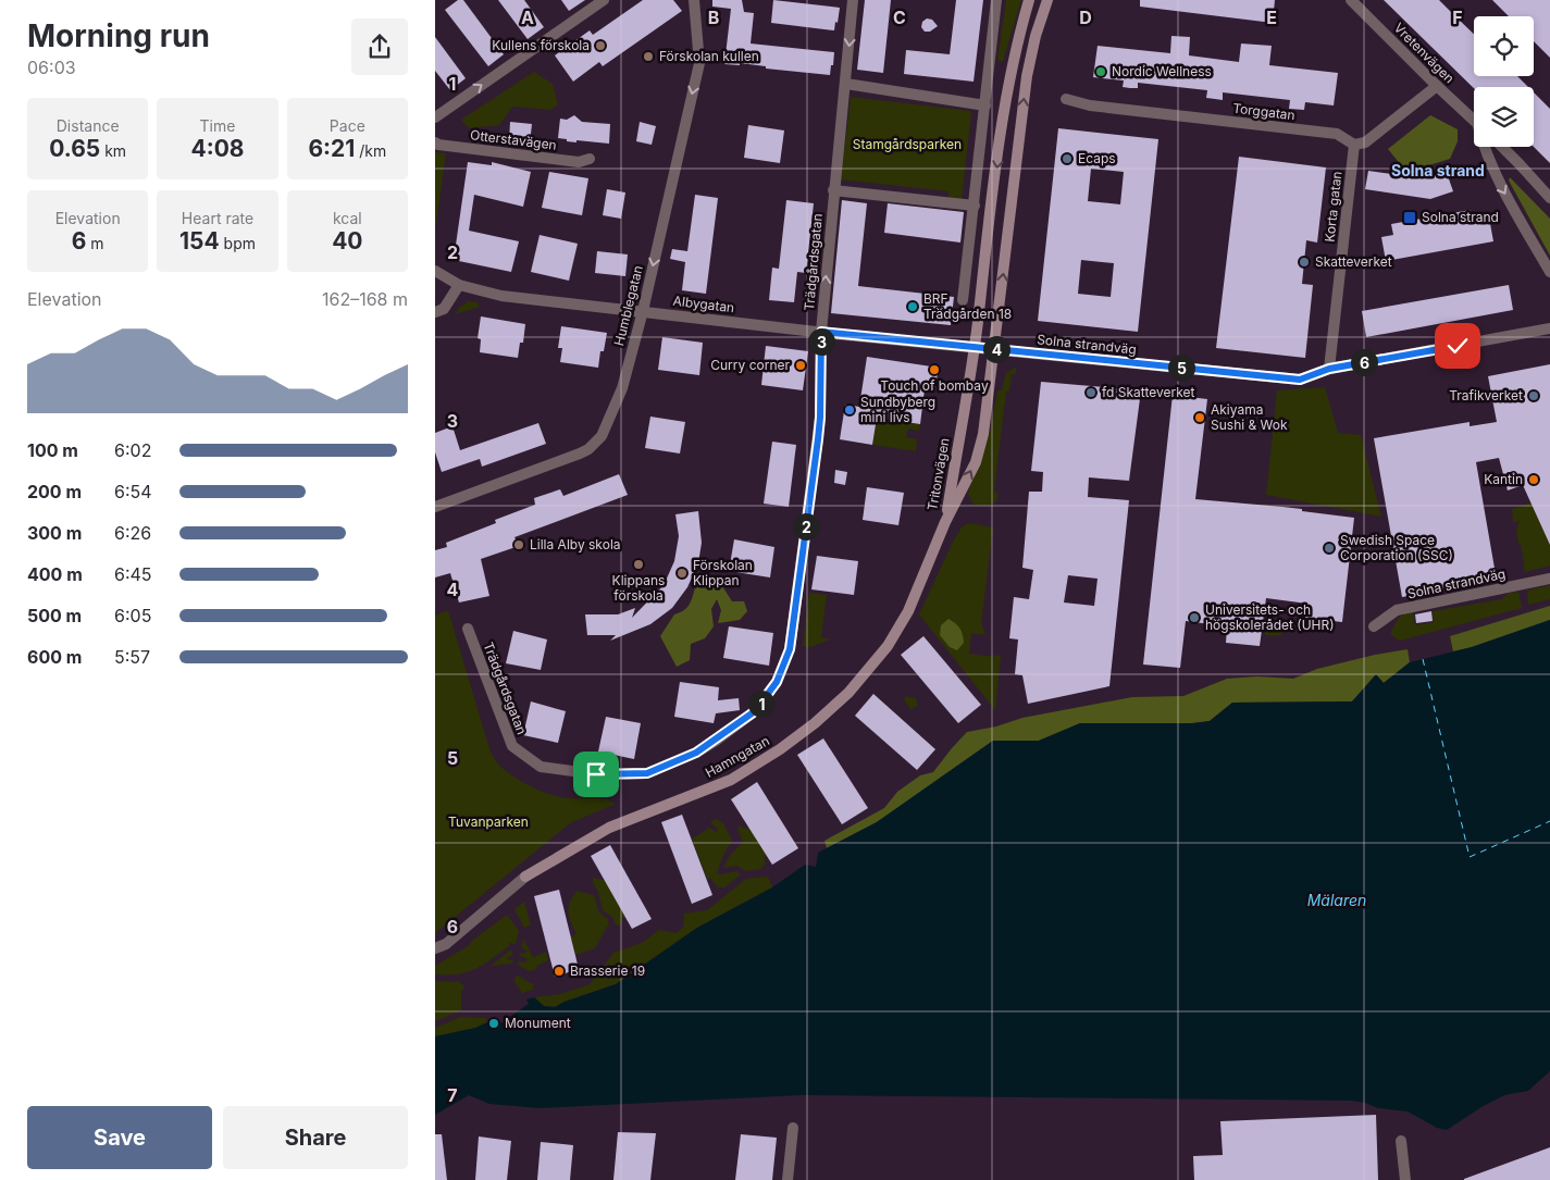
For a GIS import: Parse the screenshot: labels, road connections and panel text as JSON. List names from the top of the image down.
{
  "streets": {
    "street": [
      "Vretenvägen",
      "Torggatan",
      "Otterstavägen",
      "Korta gatan",
      "Trädgårdsgatan",
      "Albygatan",
      "Humblegatan",
      "Solna strandväg",
      "Tritonvägen",
      "Hamngatan"
    ]
  },
  "crossings": [
    ["Torggatan", "Korta gatan"],
    ["Korta gatan", "Solna strandväg"],
    ["Trädgårdsgatan", "Albygatan"],
    ["Albygatan", "Humblegatan"],
    ["Albygatan", "Solna strandväg"],
    ["Albygatan", "Tritonvägen"],
    ["Solna strandväg", "Tritonvägen"],
    ["Tritonvägen", "Hamngatan"]
  ],
  "one_way": ["Humblegatan"],
  "districts": ["Solna strand"],
  "water": ["Mälaren"],
  "parks": ["Stamgårdsparken", "Tuvanparken"],
  "places": {
    "other": [
      "Kullens förskola",
      "Förskolan kullen",
      "Nordic Wellness",
      "Ecaps",
      "Skatteverket",
      "BRF Trädgården 18",
      "Curry corner",
      "Touch of bombay",
      "fd Skatteverket",
      "Trafikverket",
      "Sundbyberg mini livs",
      "Akiyama Sushi & Wok",
      "Kantin",
      "Lilla Alby skola",
      "Swedish Space Corporation (SSC)",
      "Klippans förskola",
      "Förskolan Klippan",
      "Universitets- och högskolerådet (UHR)",
      "Brasserie 19",
      "Monument"
    ],
    "transit": ["Solna strand"]
  },
  "page": {
    "heading": ["Morning run", "06:03"],
    "stats": [
      ["Distance", "0.65 km"],
      ["Time", "4:08"],
      ["Pace", "6:21 /km"],
      ["Elevation", "6 m"],
      ["Heart rate", "154 bpm"],
      ["kcal", "40"]
    ],
    "chart": ["Elevation", "162–168 m"],
    "pins": [
      "3",
      "4",
      "6",
      "5",
      "2",
      "1"
    ],
    "list": [
      {
        "name": "100 m",
        "note": "6:02"
      },
      {
        "name": "200 m",
        "note": "6:54"
      },
      {
        "name": "300 m",
        "note": "6:26"
      },
      {
        "name": "400 m",
        "note": "6:45"
      },
      {
        "name": "500 m",
        "note": "6:05"
      },
      {
        "name": "600 m",
        "note": "5:57"
      }
    ],
    "buttons": ["Save", "Share"]
  },
  "grid": {
    "columns": [
      "A",
      "B",
      "C",
      "D",
      "E",
      "F"
    ],
    "rows": [
      "1",
      "2",
      "3",
      "4",
      "5",
      "6",
      "7"
    ]
  }
}
